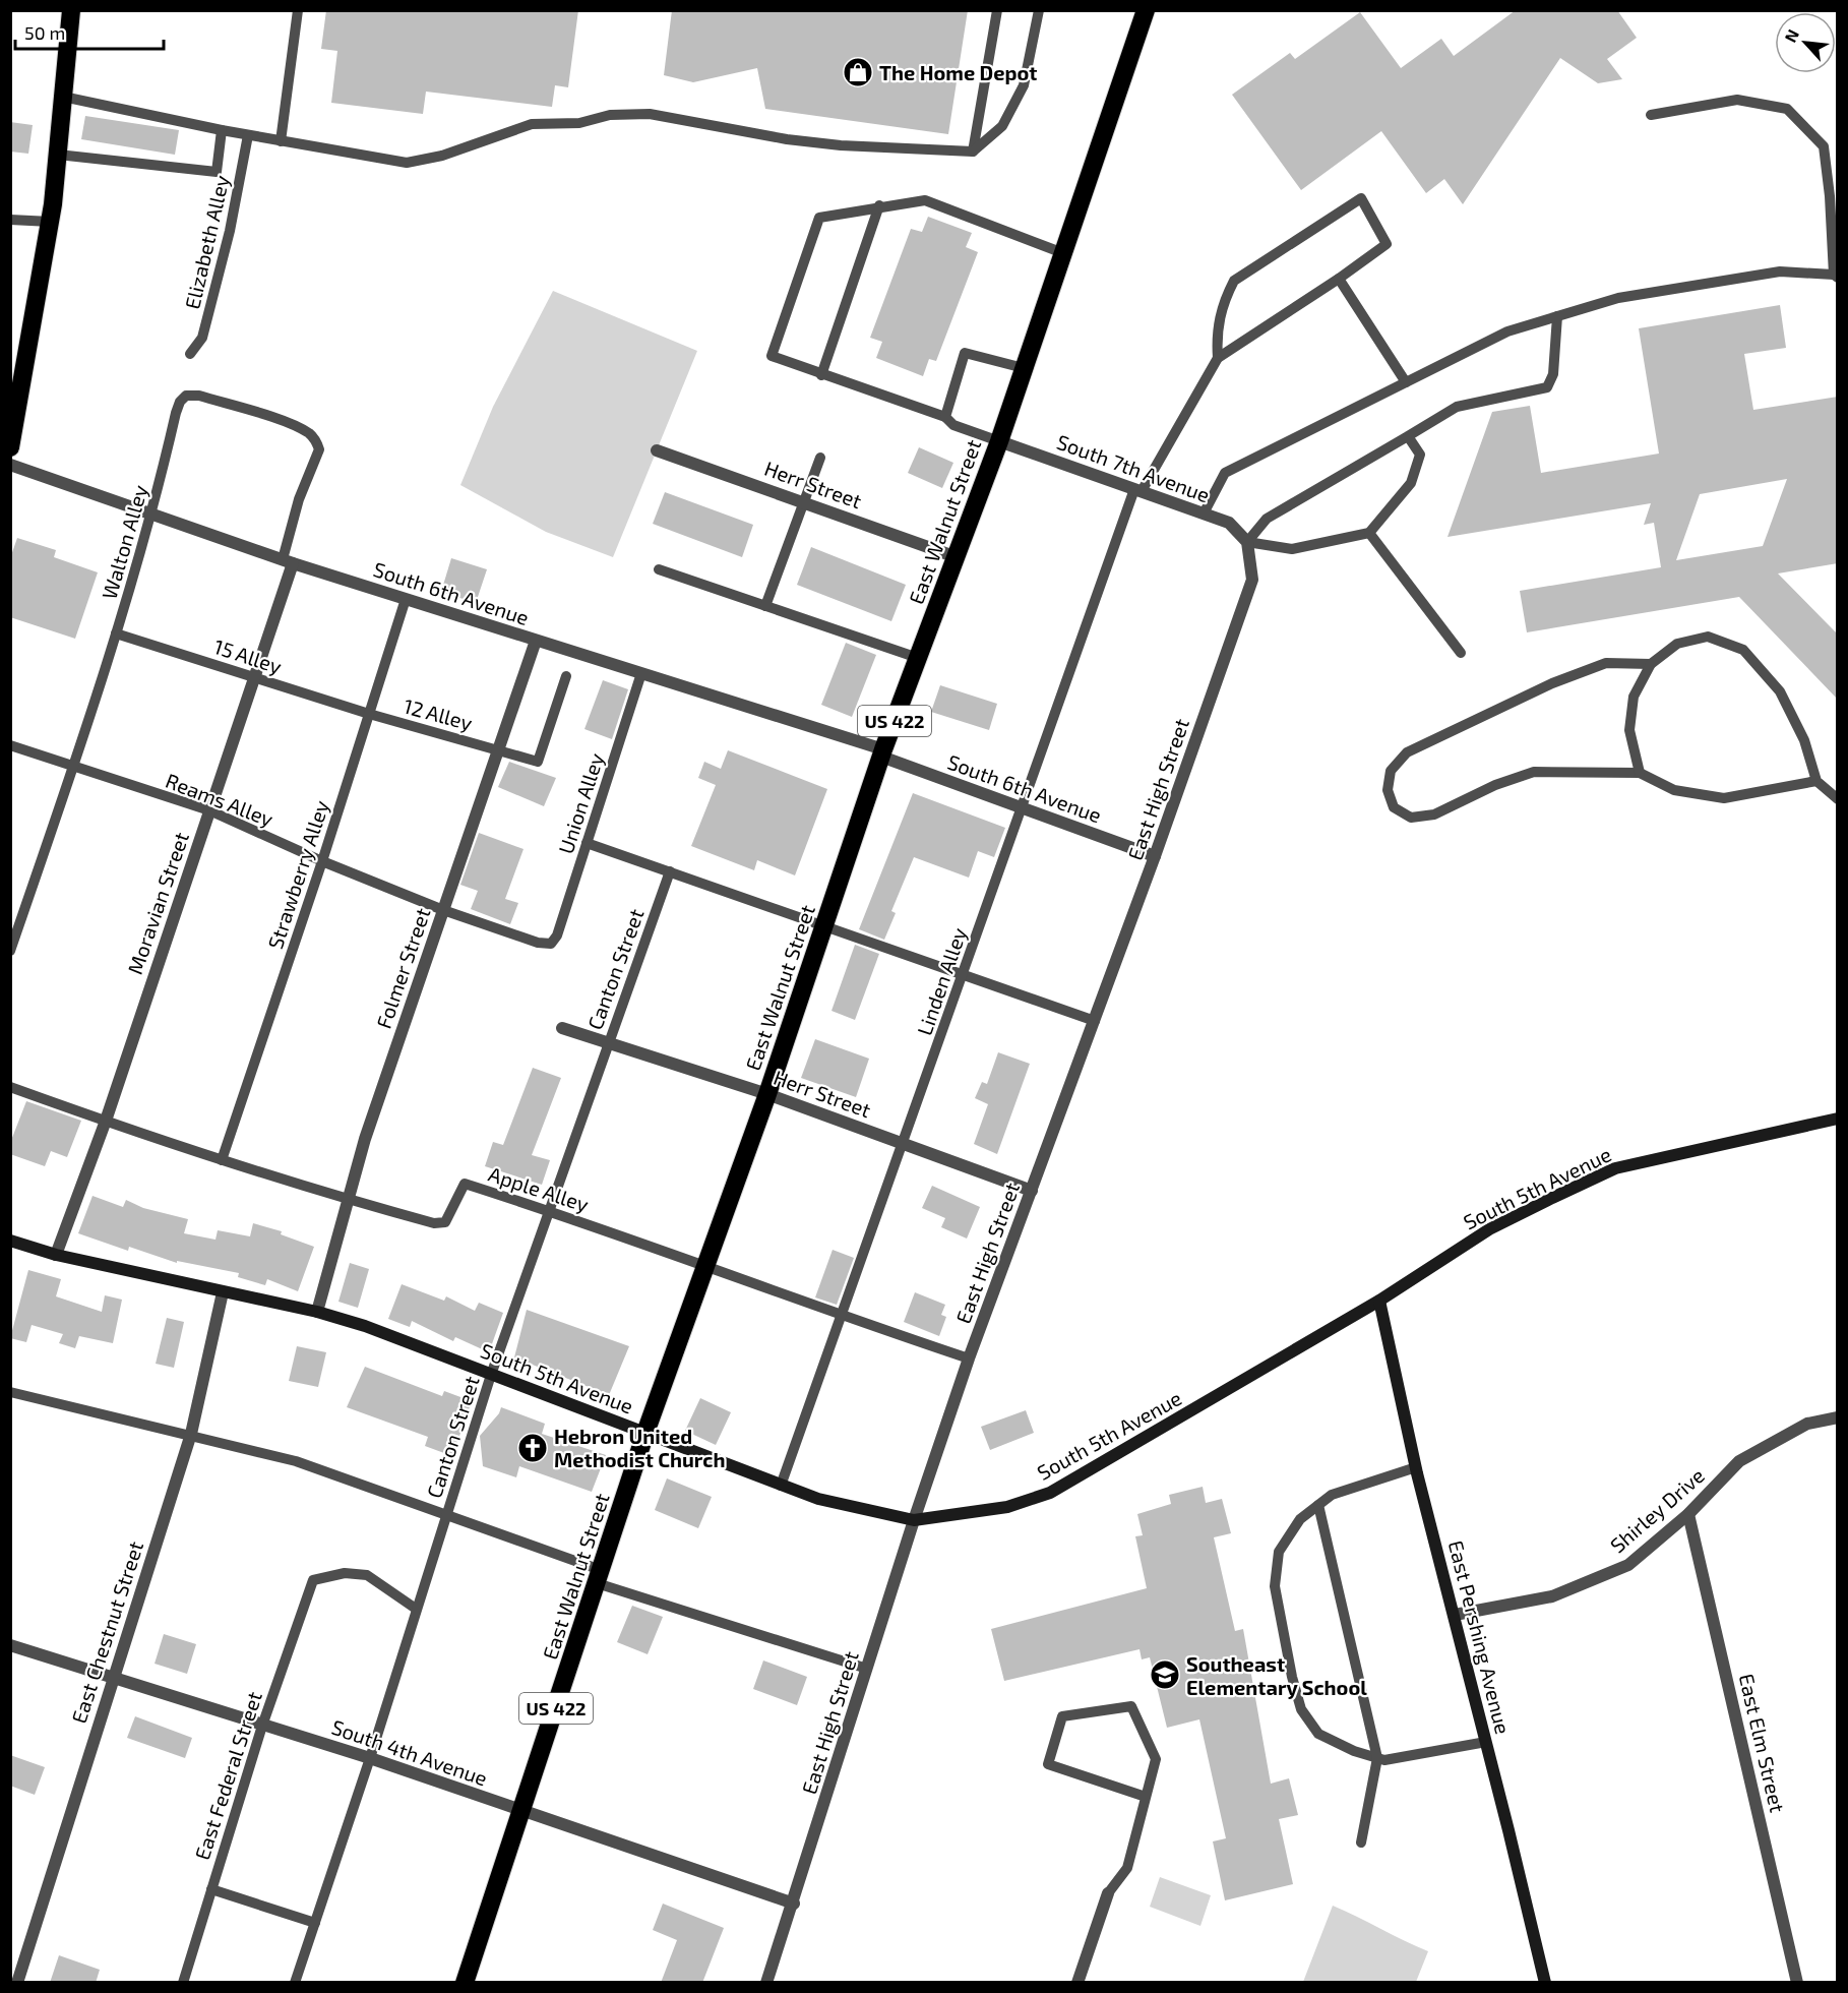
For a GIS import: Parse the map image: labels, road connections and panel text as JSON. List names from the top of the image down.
{
  "streets": {
    "highway": ["East Walnut Street", "US 422"],
    "main road": ["South 5th Avenue", "East Pershing Avenue"],
    "street": [
      "South 7th Avenue",
      "Herr Street",
      "South 6th Avenue",
      "East High Street",
      "Moravian Street",
      "Folmer Street",
      "Shirley Drive",
      "East Chestnut Street",
      "East Elm Street",
      "South 4th Avenue"
    ],
    "lane": [
      "Elizabeth Alley",
      "Walton Alley",
      "15 Alley",
      "12 Alley",
      "Reams Alley",
      "Union Alley",
      "Strawberry Alley",
      "Canton Street",
      "Linden Alley",
      "Apple Alley",
      "East Federal Street"
    ]
  },
  "crossings": [
    ["South 7th Avenue", "East Walnut Street"],
    ["South 7th Avenue", "East High Street"],
    ["South 7th Avenue", "Linden Alley"],
    ["Herr Street", "East Walnut Street"],
    ["Herr Street", "East High Street"],
    ["Herr Street", "Canton Street"],
    ["Herr Street", "Linden Alley"],
    ["East Walnut Street", "South 6th Avenue"],
    ["East Walnut Street", "South 5th Avenue"],
    ["East Walnut Street", "Apple Alley"],
    ["East Walnut Street", "South 4th Avenue"],
    ["Walton Alley", "South 6th Avenue"],
    ["Walton Alley", "15 Alley"],
    ["Walton Alley", "Reams Alley"],
    ["Walton Alley", "Moravian Street"],
    ["South 6th Avenue", "East High Street"],
    ["South 6th Avenue", "Union Alley"],
    ["South 6th Avenue", "Strawberry Alley"],
    ["South 6th Avenue", "Moravian Street"],
    ["South 6th Avenue", "Folmer Street"],
    ["South 6th Avenue", "Linden Alley"],
    ["15 Alley", "12 Alley"],
    ["15 Alley", "Strawberry Alley"],
    ["15 Alley", "Moravian Street"],
    ["12 Alley", "Strawberry Alley"],
    ["12 Alley", "Folmer Street"],
    ["East High Street", "South 5th Avenue"],
    ["East High Street", "Apple Alley"],
    ["East High Street", "South 4th Avenue"],
    ["Reams Alley", "Union Alley"],
    ["Reams Alley", "Strawberry Alley"],
    ["Reams Alley", "Moravian Street"],
    ["Reams Alley", "Folmer Street"],
    ["Strawberry Alley", "Apple Alley"],
    ["Moravian Street", "South 5th Avenue"],
    ["Moravian Street", "Apple Alley"],
    ["Folmer Street", "South 5th Avenue"],
    ["Folmer Street", "Apple Alley"],
    ["Canton Street", "South 5th Avenue"],
    ["Canton Street", "Apple Alley"],
    ["Canton Street", "South 4th Avenue"],
    ["Canton Street", "East Federal Street"],
    ["Linden Alley", "South 5th Avenue"],
    ["Linden Alley", "Apple Alley"],
    ["South 5th Avenue", "East Chestnut Street"],
    ["South 5th Avenue", "East Pershing Avenue"],
    ["Shirley Drive", "East Pershing Avenue"],
    ["Shirley Drive", "East Elm Street"],
    ["East Chestnut Street", "South 4th Avenue"],
    ["South 4th Avenue", "East Federal Street"]
  ],
  "places": {
    "shop": ["The Home Depot"],
    "church": ["Hebron United Methodist Church"],
    "school or university": ["Southeast Elementary School"]
  },
  "scale_bar": "50 m",
  "north": "top left"
}
